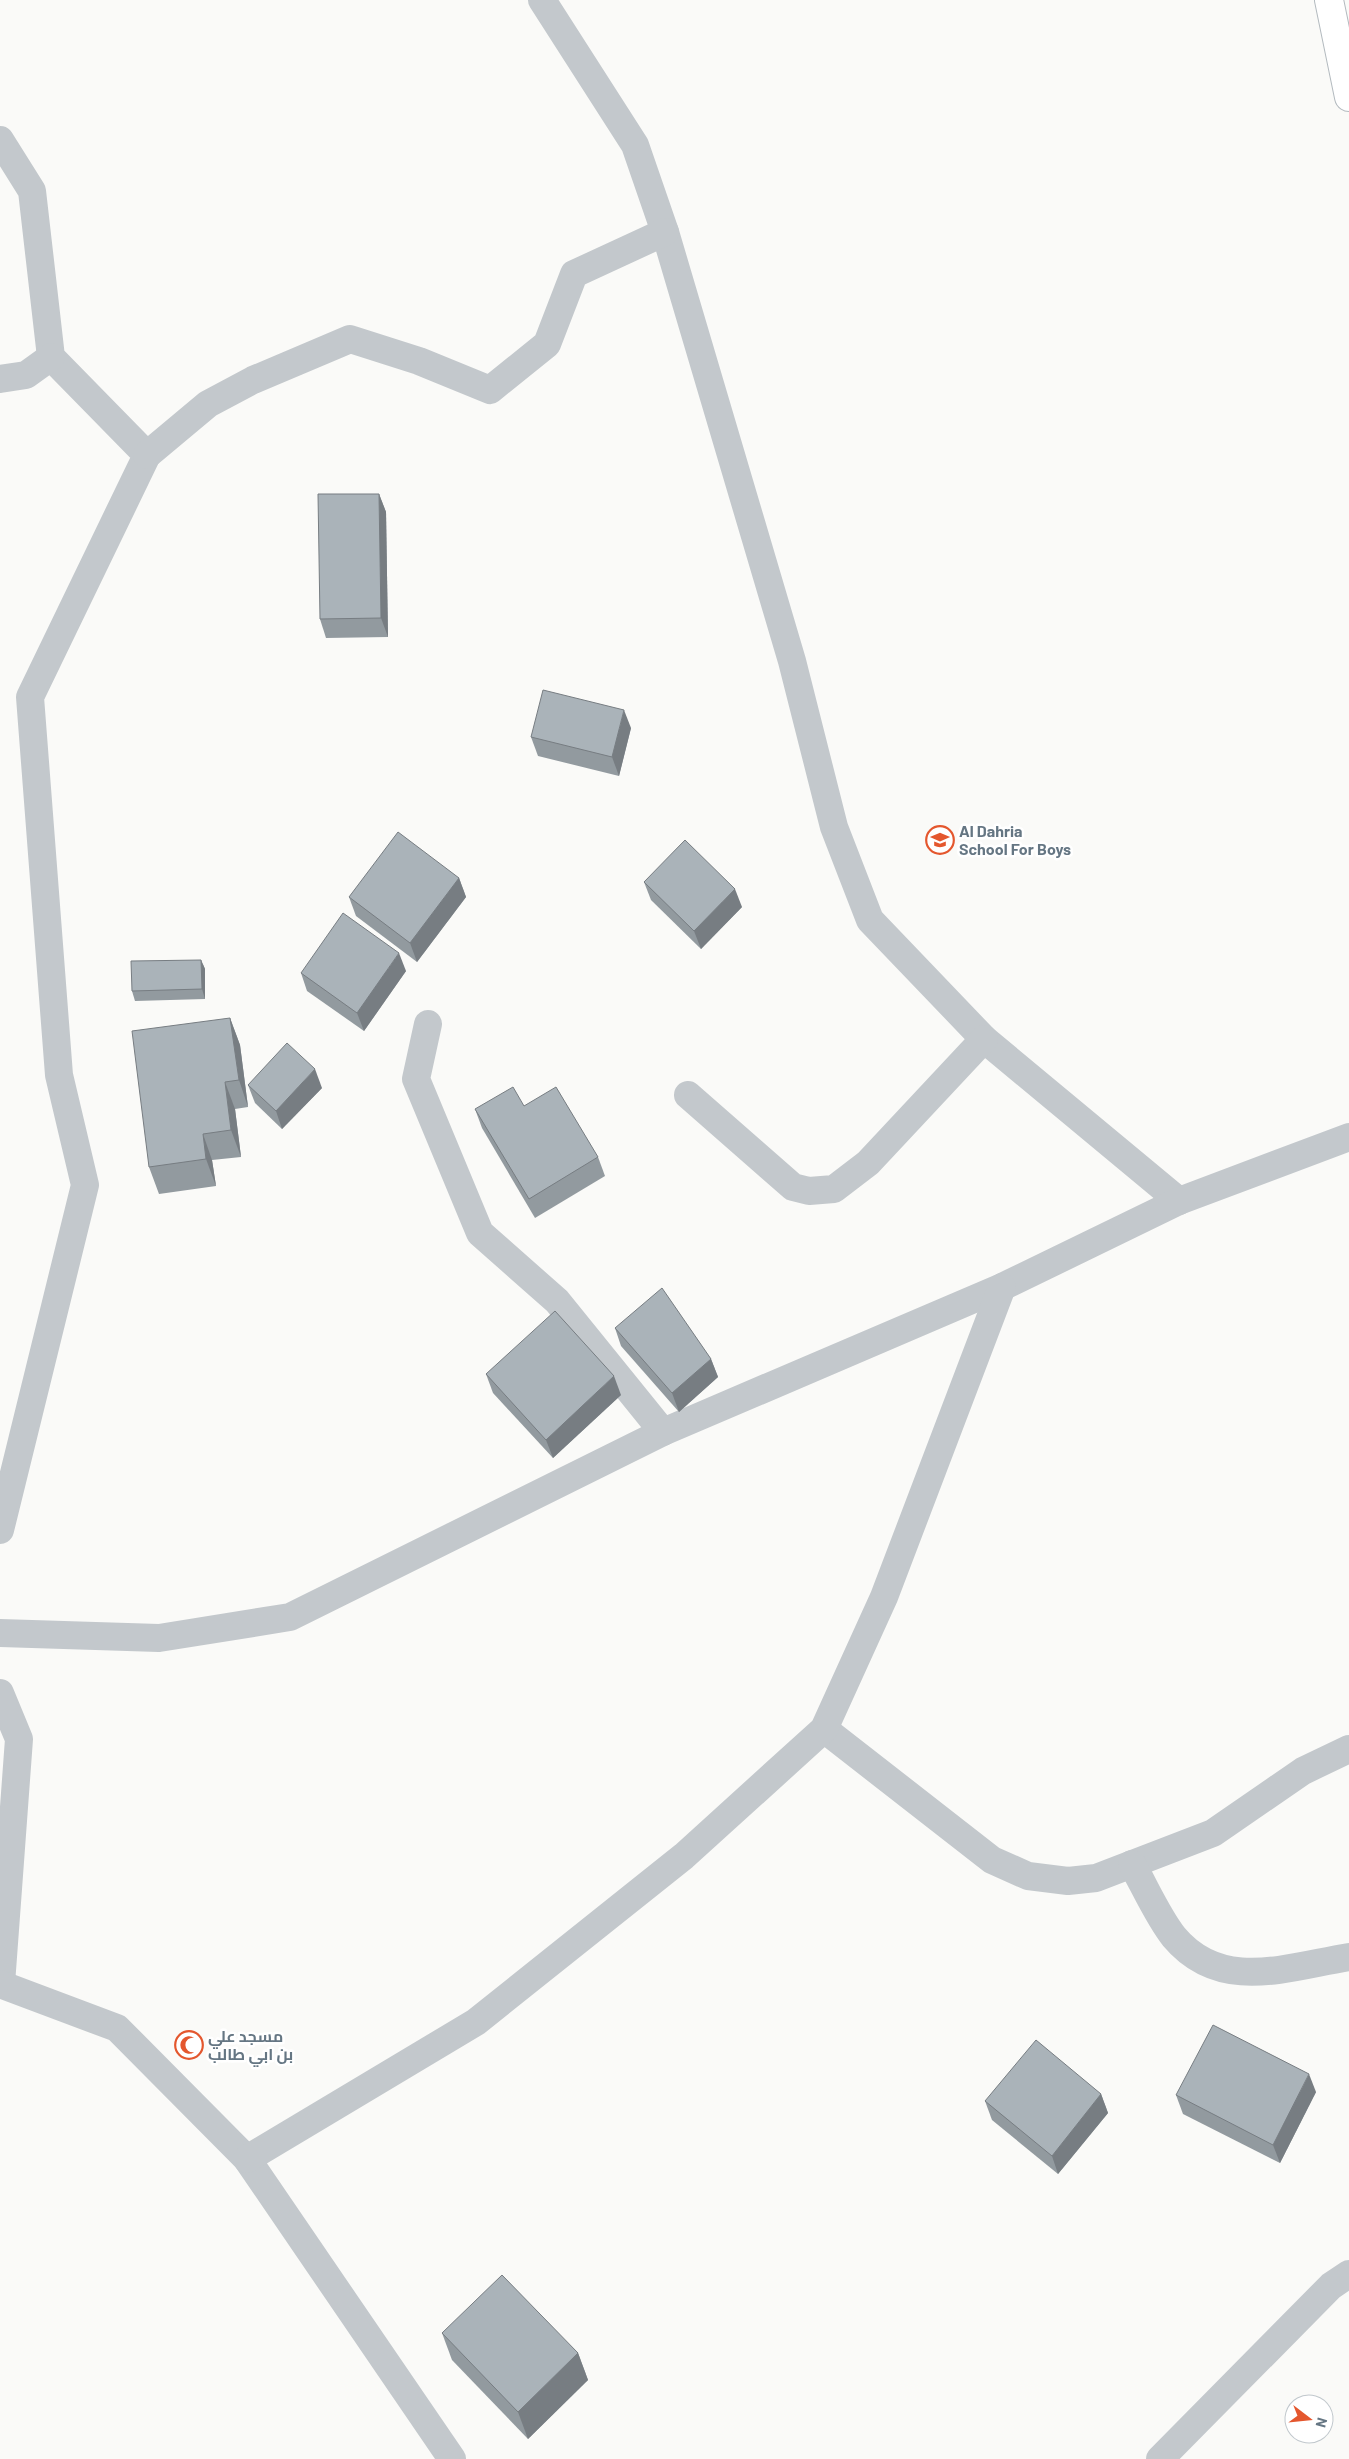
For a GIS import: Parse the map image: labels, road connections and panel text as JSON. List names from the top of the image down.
{
  "places": {
    "school or university": ["Al Dahria School For Boys"],
    "mosque": ["مسجد علي بن ابي طالب"]
  },
  "north": "right"
}
